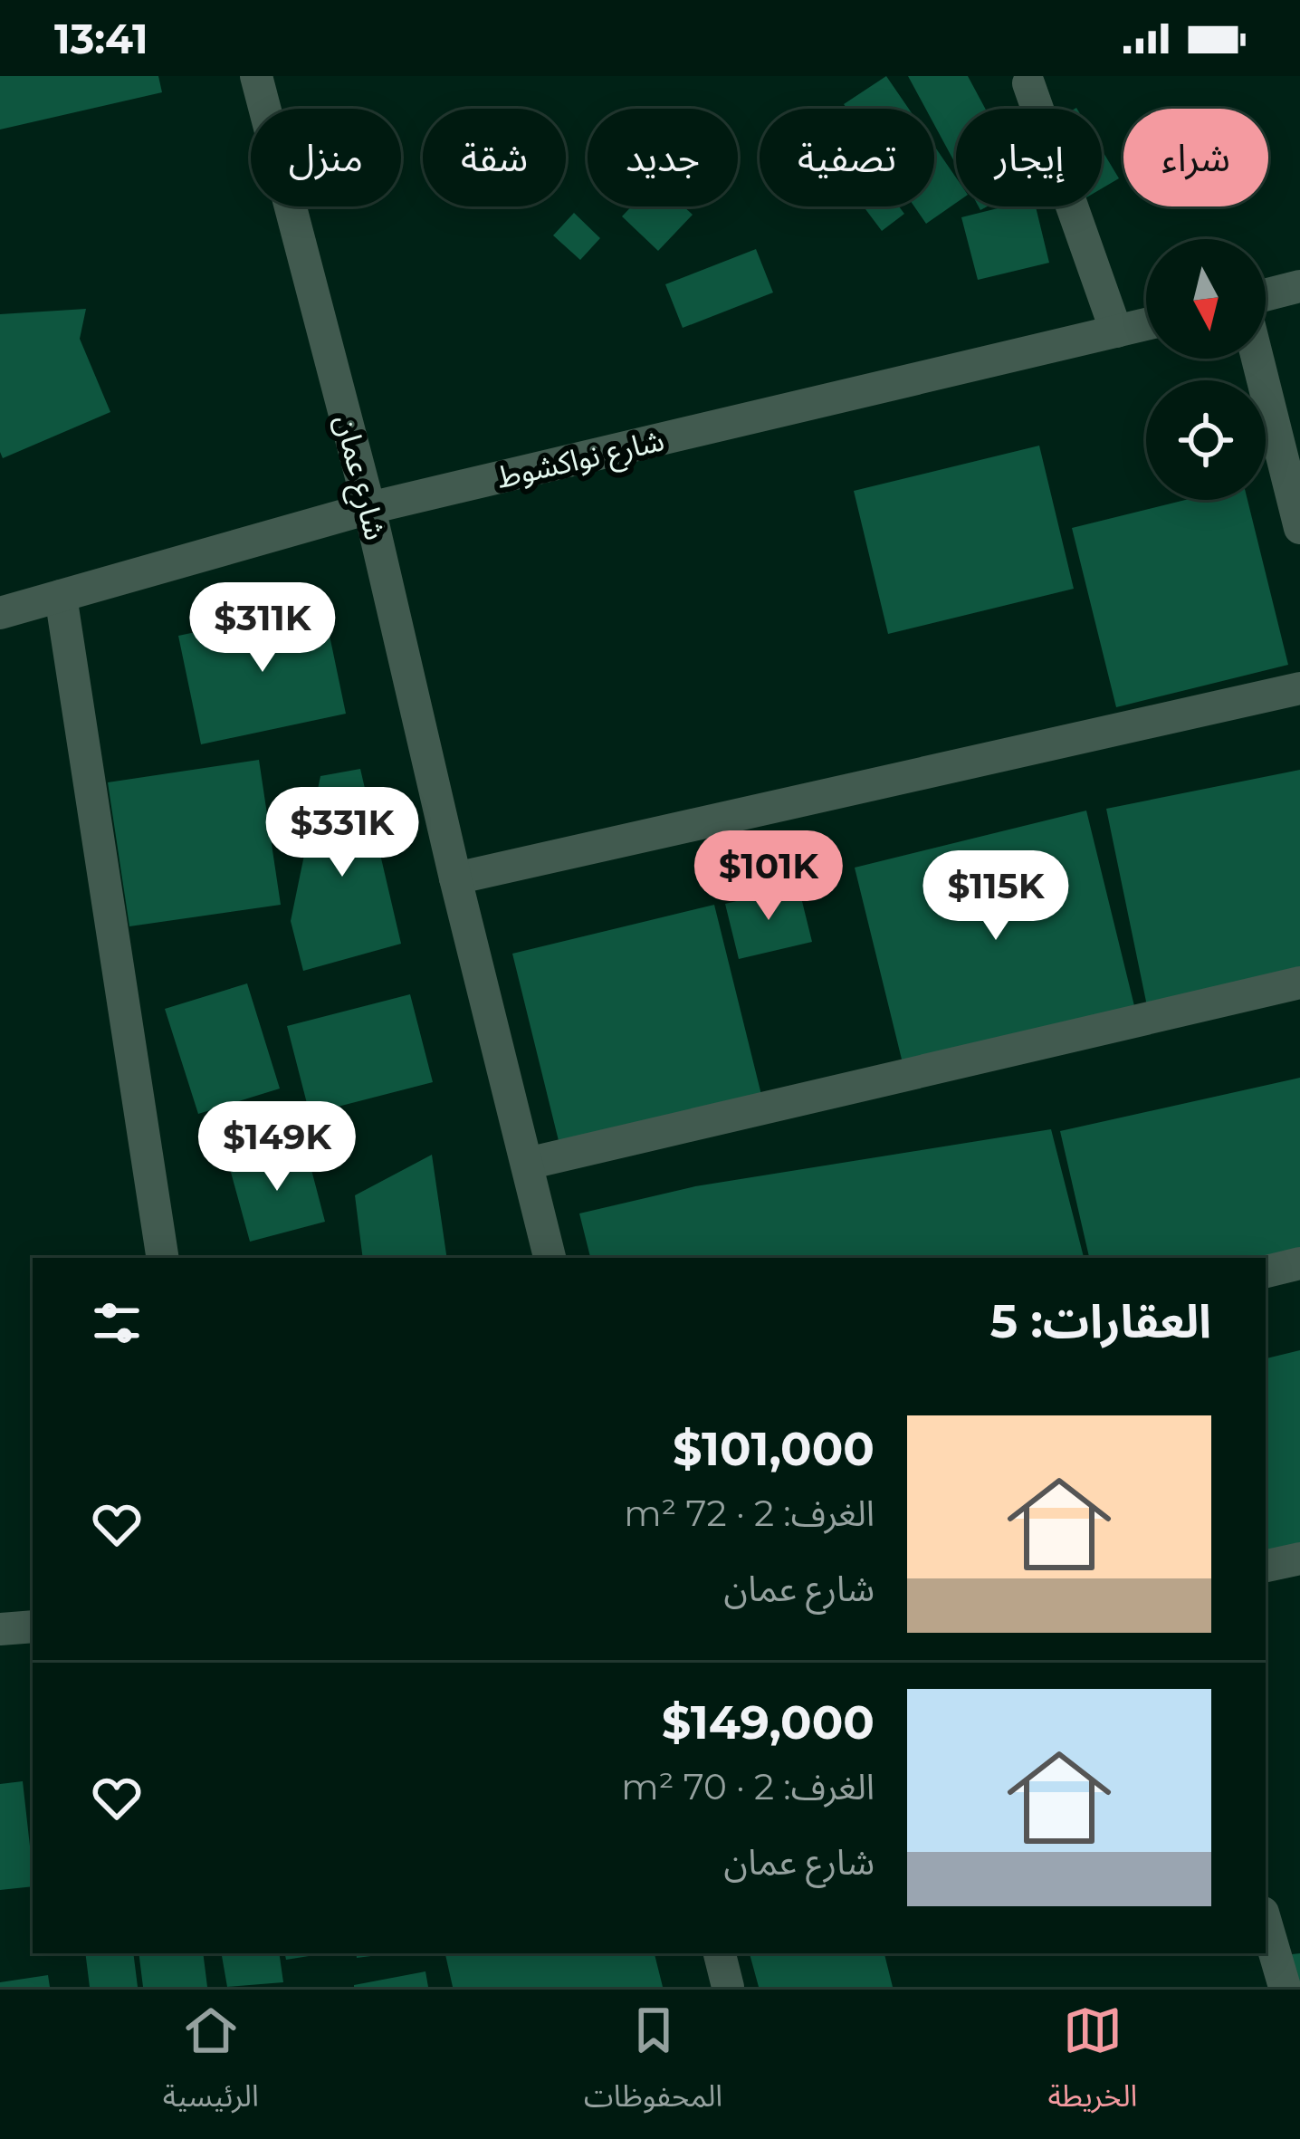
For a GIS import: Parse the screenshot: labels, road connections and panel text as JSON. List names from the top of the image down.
{
  "streets": {
    "street": ["شارع نواكشوط", "شارع عمان"]
  },
  "crossings": [
    ["شارع نواكشوط", "شارع عمان"]
  ],
  "north": "bottom",
  "page": {
    "status": "13:41",
    "chip": [
      "شراء",
      "إيجار",
      "تصفية",
      "جديد",
      "شقة",
      "منزل"
    ],
    "price": [
      "$311K",
      "$331K",
      "$101K",
      "$115K",
      "$149K"
    ],
    "heading": "العقارات: 5",
    "list": [
      {
        "name": "$101,000",
        "note": "الغرف: 2 · 72 m² · شارع عمان"
      },
      {
        "name": "$149,000",
        "note": "الغرف: 2 · 70 m² · شارع عمان"
      }
    ],
    "tabs": ["الخريطة", "المحفوظات", "الرئيسية"]
  }
}
